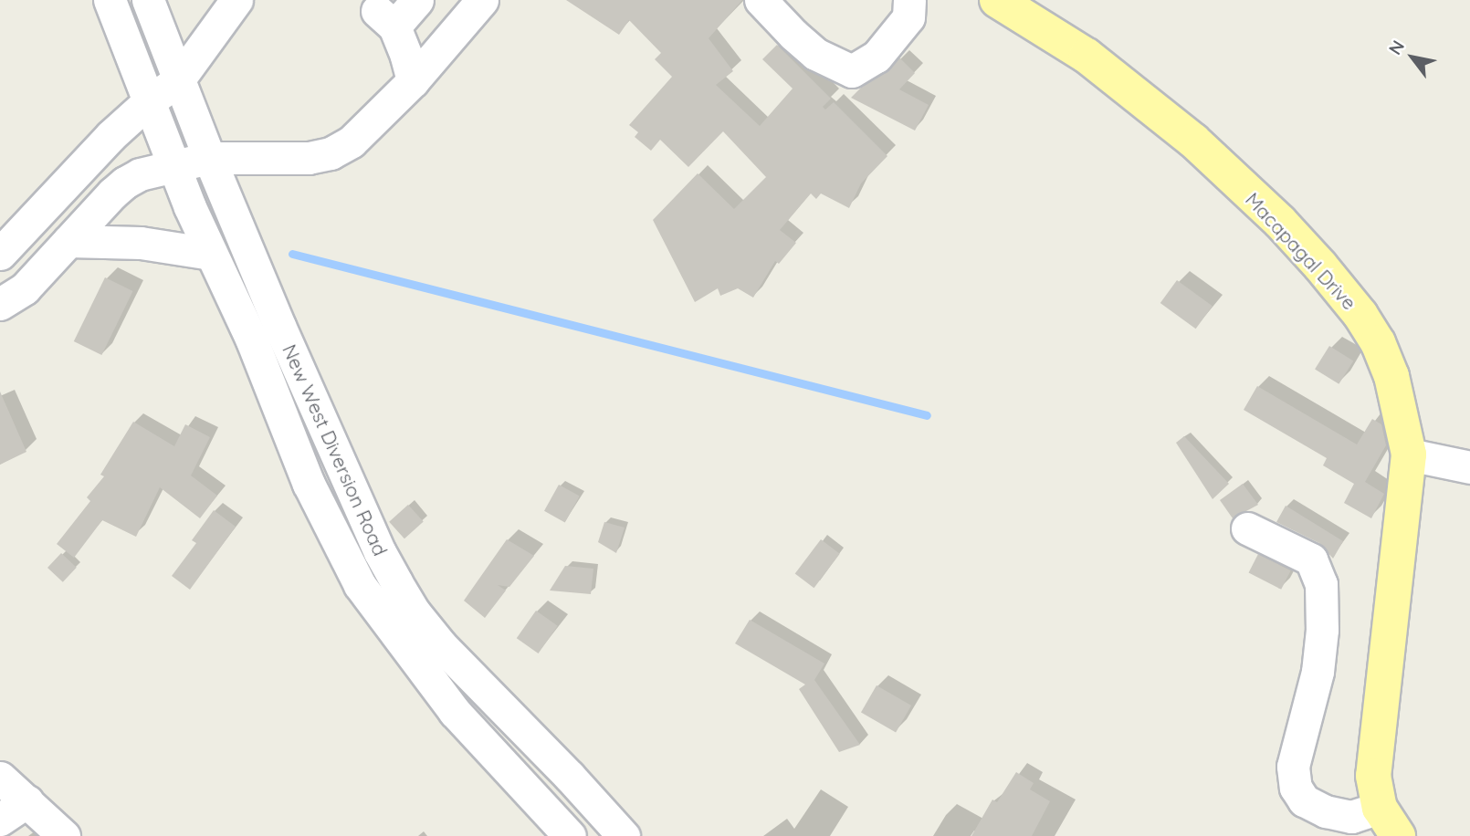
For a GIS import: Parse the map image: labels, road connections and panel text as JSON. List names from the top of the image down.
{
  "streets": {
    "main road": ["Macapagal Drive"],
    "street": ["New West Diversion Road"]
  },
  "north": "top left"
}
